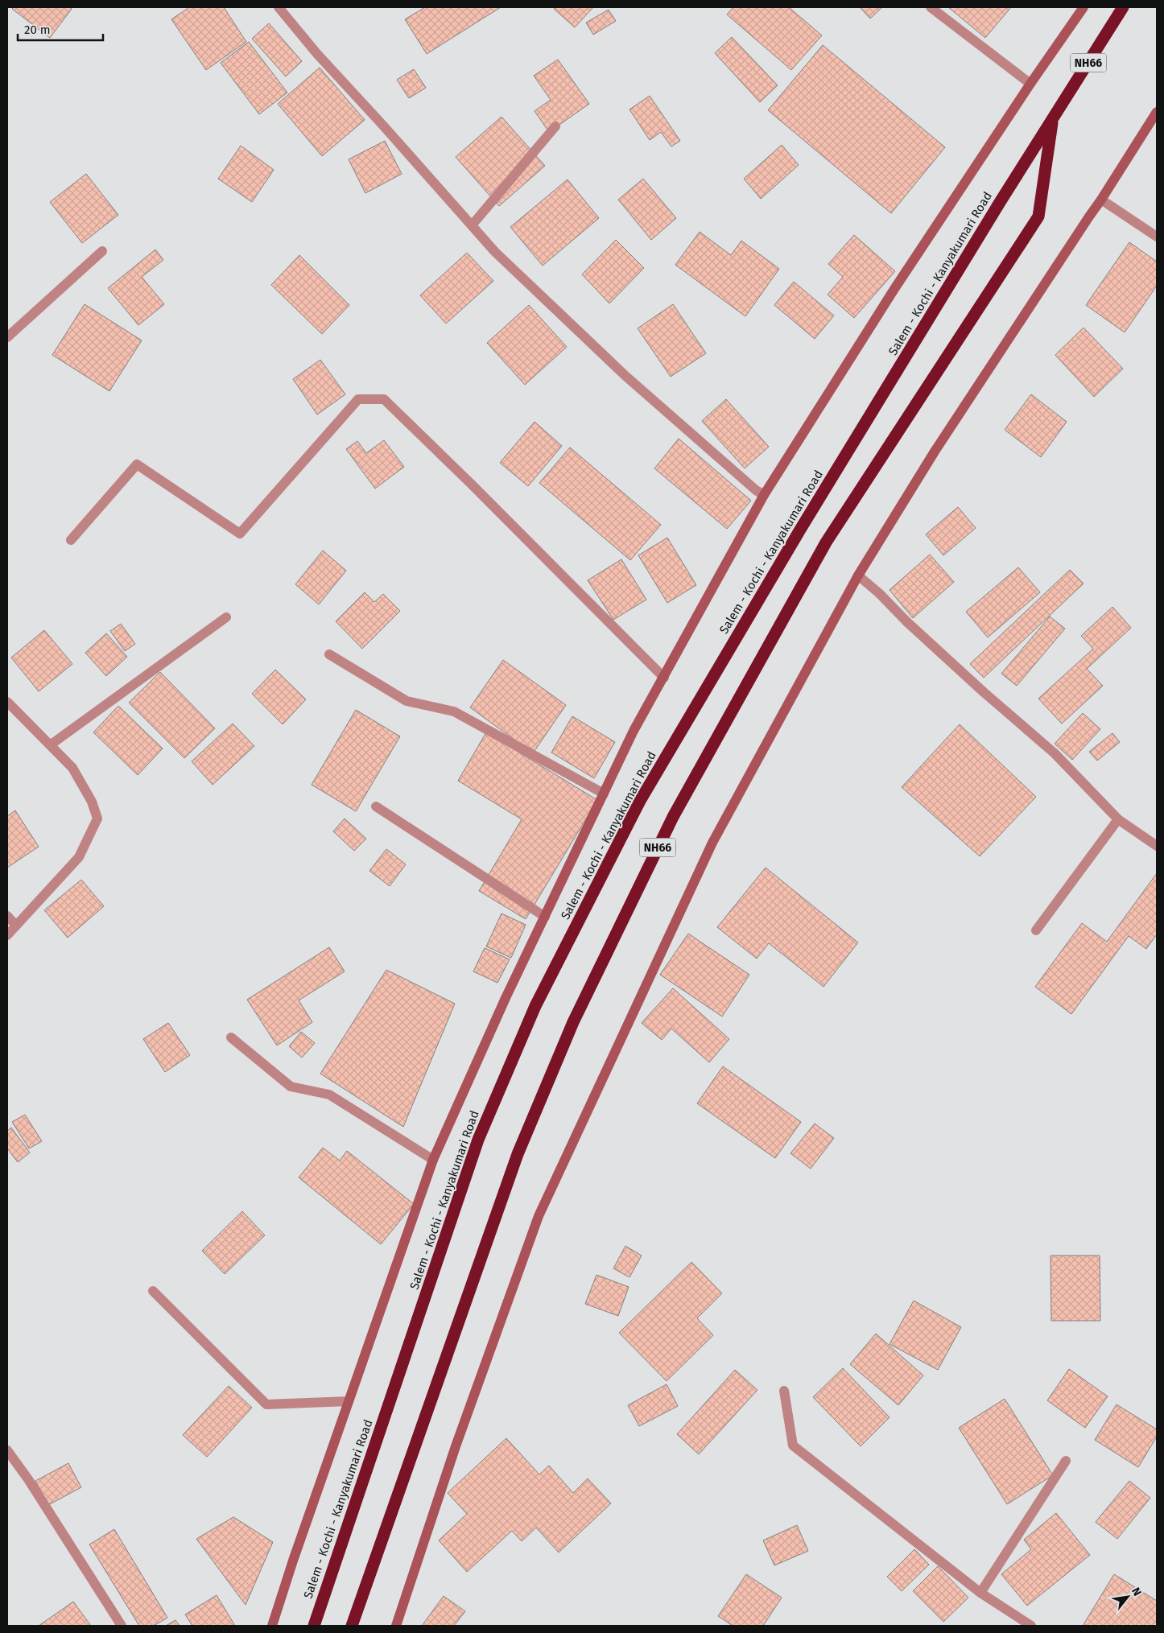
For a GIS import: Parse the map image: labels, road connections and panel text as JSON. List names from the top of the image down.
{
  "streets": {
    "highway": ["NH66", "Salem - Kochi - Kanyakumari Road"]
  },
  "scale_bar": "20 m",
  "north": "top right"
}
